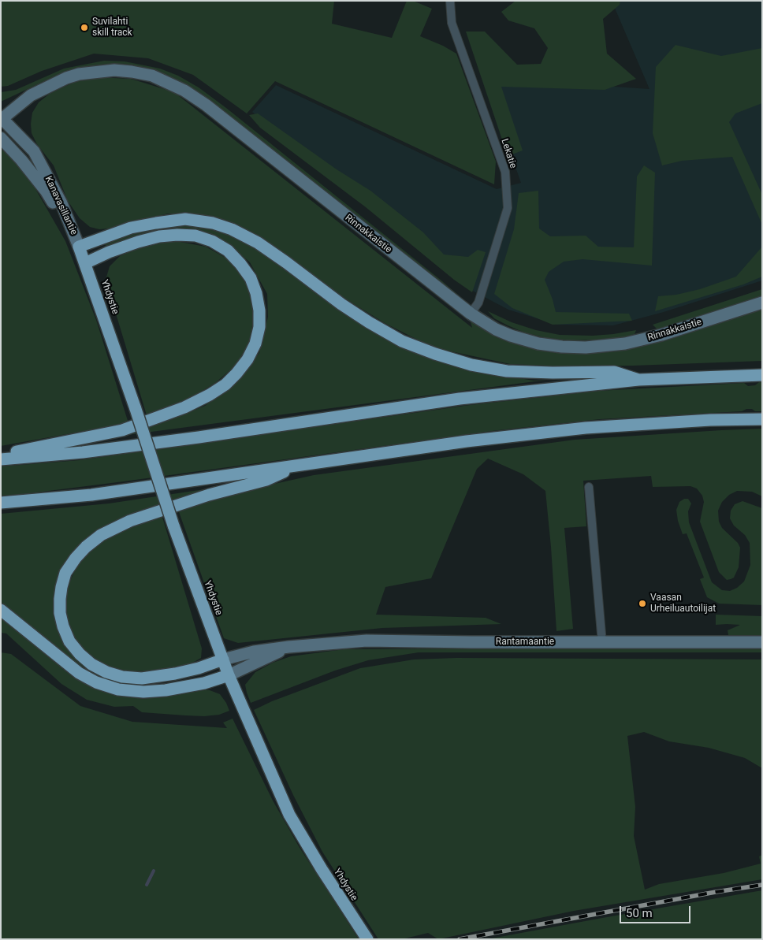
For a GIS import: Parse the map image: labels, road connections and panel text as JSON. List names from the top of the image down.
{
  "streets": {
    "highway": ["Yhdystie"],
    "main road": ["Kanavasillantie", "Rinnakkaistie", "Rantamaantie"],
    "street": ["Lekatie"]
  },
  "crossings": [
    ["Lekatie", "Rinnakkaistie"],
    ["Kanavasillantie", "Rinnakkaistie"],
    ["Kanavasillantie", "Yhdystie"],
    ["Yhdystie", "Rantamaantie"]
  ],
  "places": ["Suvilahti skill track", "Vaasan Urheiluautoilijat"],
  "scale_bar": "50 m"
}
